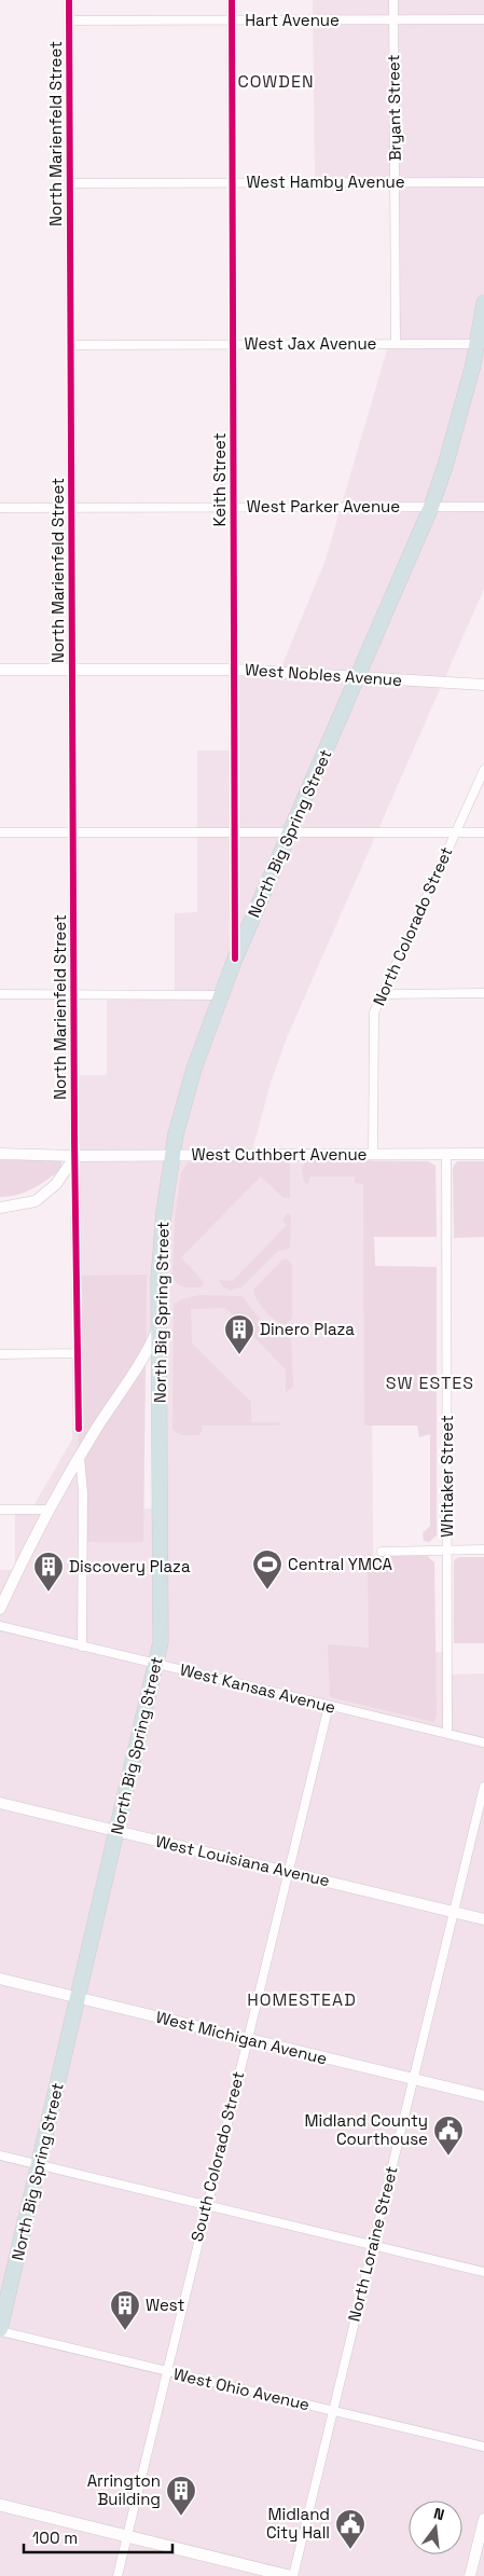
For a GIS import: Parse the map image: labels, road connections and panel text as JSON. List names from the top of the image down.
{
  "streets": {
    "highway": ["North Big Spring Street"],
    "street": [
      "Hart Avenue",
      "Bryant Street",
      "North Marienfeld Street",
      "West Hamby Avenue",
      "West Jax Avenue",
      "Keith Street",
      "West Parker Avenue",
      "West Nobles Avenue",
      "North Colorado Street",
      "West Cuthbert Avenue",
      "Whitaker Street",
      "West Kansas Avenue",
      "West Louisiana Avenue",
      "West Michigan Avenue",
      "South Colorado Street",
      "North Loraine Street",
      "West Ohio Avenue"
    ]
  },
  "crossings": [
    ["Hart Avenue", "Bryant Street"],
    ["Hart Avenue", "North Marienfeld Street"],
    ["Hart Avenue", "Keith Street"],
    ["Bryant Street", "West Hamby Avenue"],
    ["Bryant Street", "West Jax Avenue"],
    ["North Marienfeld Street", "West Hamby Avenue"],
    ["North Marienfeld Street", "West Jax Avenue"],
    ["North Marienfeld Street", "West Parker Avenue"],
    ["North Marienfeld Street", "West Nobles Avenue"],
    ["North Marienfeld Street", "West Cuthbert Avenue"],
    ["West Hamby Avenue", "Keith Street"],
    ["West Jax Avenue", "Keith Street"],
    ["West Jax Avenue", "North Big Spring Street"],
    ["Keith Street", "West Parker Avenue"],
    ["Keith Street", "West Nobles Avenue"],
    ["Keith Street", "North Big Spring Street"],
    ["West Parker Avenue", "North Big Spring Street"],
    ["West Nobles Avenue", "North Big Spring Street"],
    ["North Big Spring Street", "West Cuthbert Avenue"],
    ["North Big Spring Street", "West Kansas Avenue"],
    ["North Big Spring Street", "West Louisiana Avenue"],
    ["North Big Spring Street", "West Michigan Avenue"],
    ["North Big Spring Street", "West Ohio Avenue"],
    ["North Colorado Street", "West Cuthbert Avenue"],
    ["West Cuthbert Avenue", "Whitaker Street"],
    ["Whitaker Street", "West Kansas Avenue"],
    ["West Kansas Avenue", "South Colorado Street"],
    ["West Louisiana Avenue", "South Colorado Street"],
    ["West Louisiana Avenue", "North Loraine Street"],
    ["West Michigan Avenue", "South Colorado Street"],
    ["West Michigan Avenue", "North Loraine Street"],
    ["South Colorado Street", "West Ohio Avenue"],
    ["North Loraine Street", "West Ohio Avenue"]
  ],
  "districts": ["COWDEN", "SW ESTES", "HOMESTEAD"],
  "places": {
    "building": [
      "Dinero Plaza",
      "Discovery Plaza",
      "West",
      "Arrington Building"
    ],
    "sports": ["Central YMCA"],
    "public building": ["Midland County Courthouse", "Midland City Hall"]
  },
  "scale_bar": "100 m",
  "north": "top"
}
